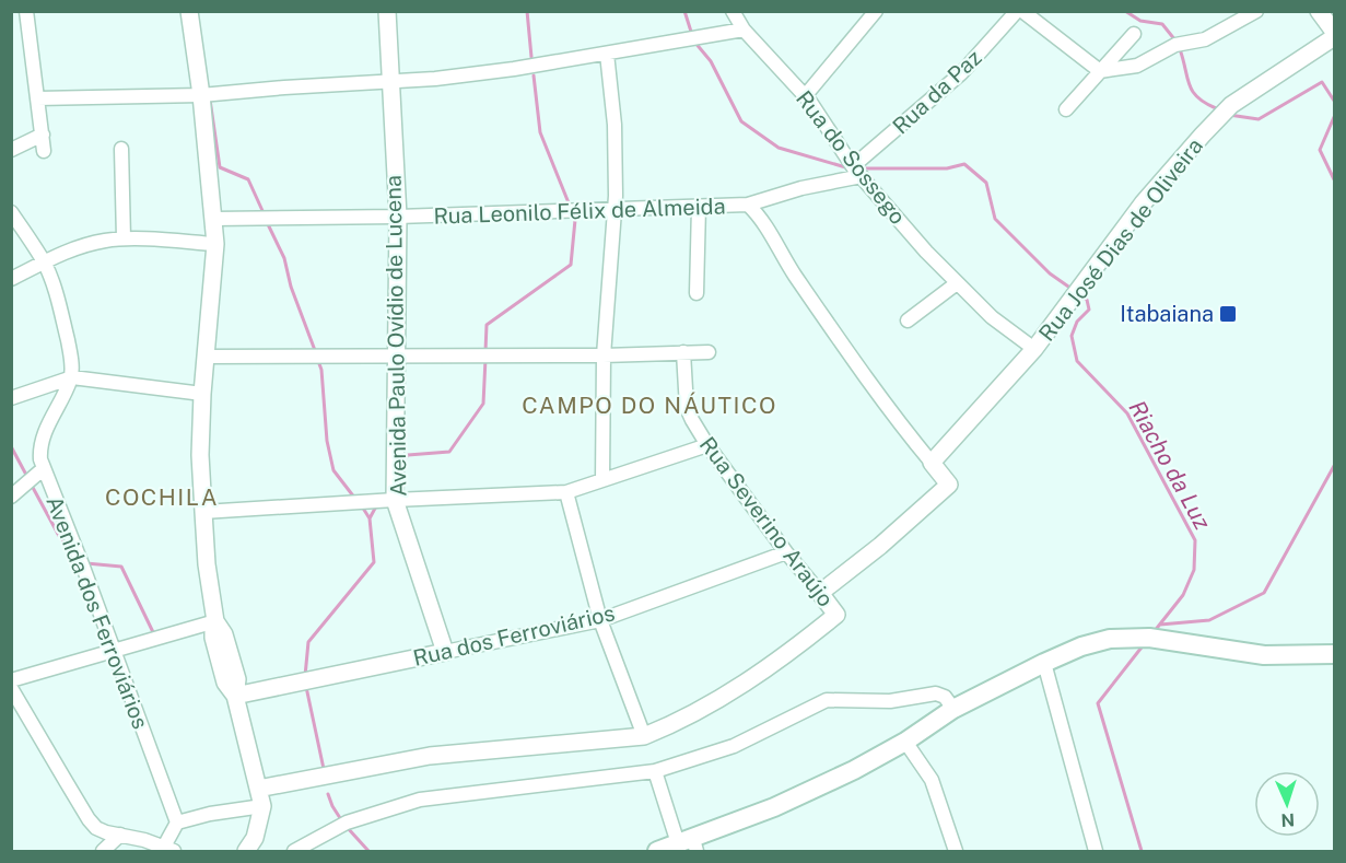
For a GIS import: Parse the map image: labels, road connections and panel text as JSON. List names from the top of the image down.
{
  "streets": {
    "street": [
      "Rua da Paz",
      "Rua do Sossego",
      "Rua Leonilo Félix de Almeida",
      "Rua José Dias de Oliveira",
      "Avenida Paulo Ovídio de Lucena",
      "Rua Severino Araújo",
      "Avenida dos Ferroviários",
      "Rua dos Ferroviários"
    ]
  },
  "crossings": [
    ["Rua da Paz", "Rua do Sossego"],
    ["Rua da Paz", "Rua Leonilo Félix de Almeida"],
    ["Rua do Sossego", "Rua Leonilo Félix de Almeida"],
    ["Rua do Sossego", "Rua José Dias de Oliveira"],
    ["Rua Leonilo Félix de Almeida", "Avenida Paulo Ovídio de Lucena"],
    ["Avenida Paulo Ovídio de Lucena", "Rua dos Ferroviários"],
    ["Rua Severino Araújo", "Rua dos Ferroviários"]
  ],
  "districts": ["CAMPO DO NÁUTICO", "COCHILA"],
  "water": ["Riacho da Luz"],
  "places": {
    "transit": ["Itabaiana"]
  },
  "north": "bottom"
}
